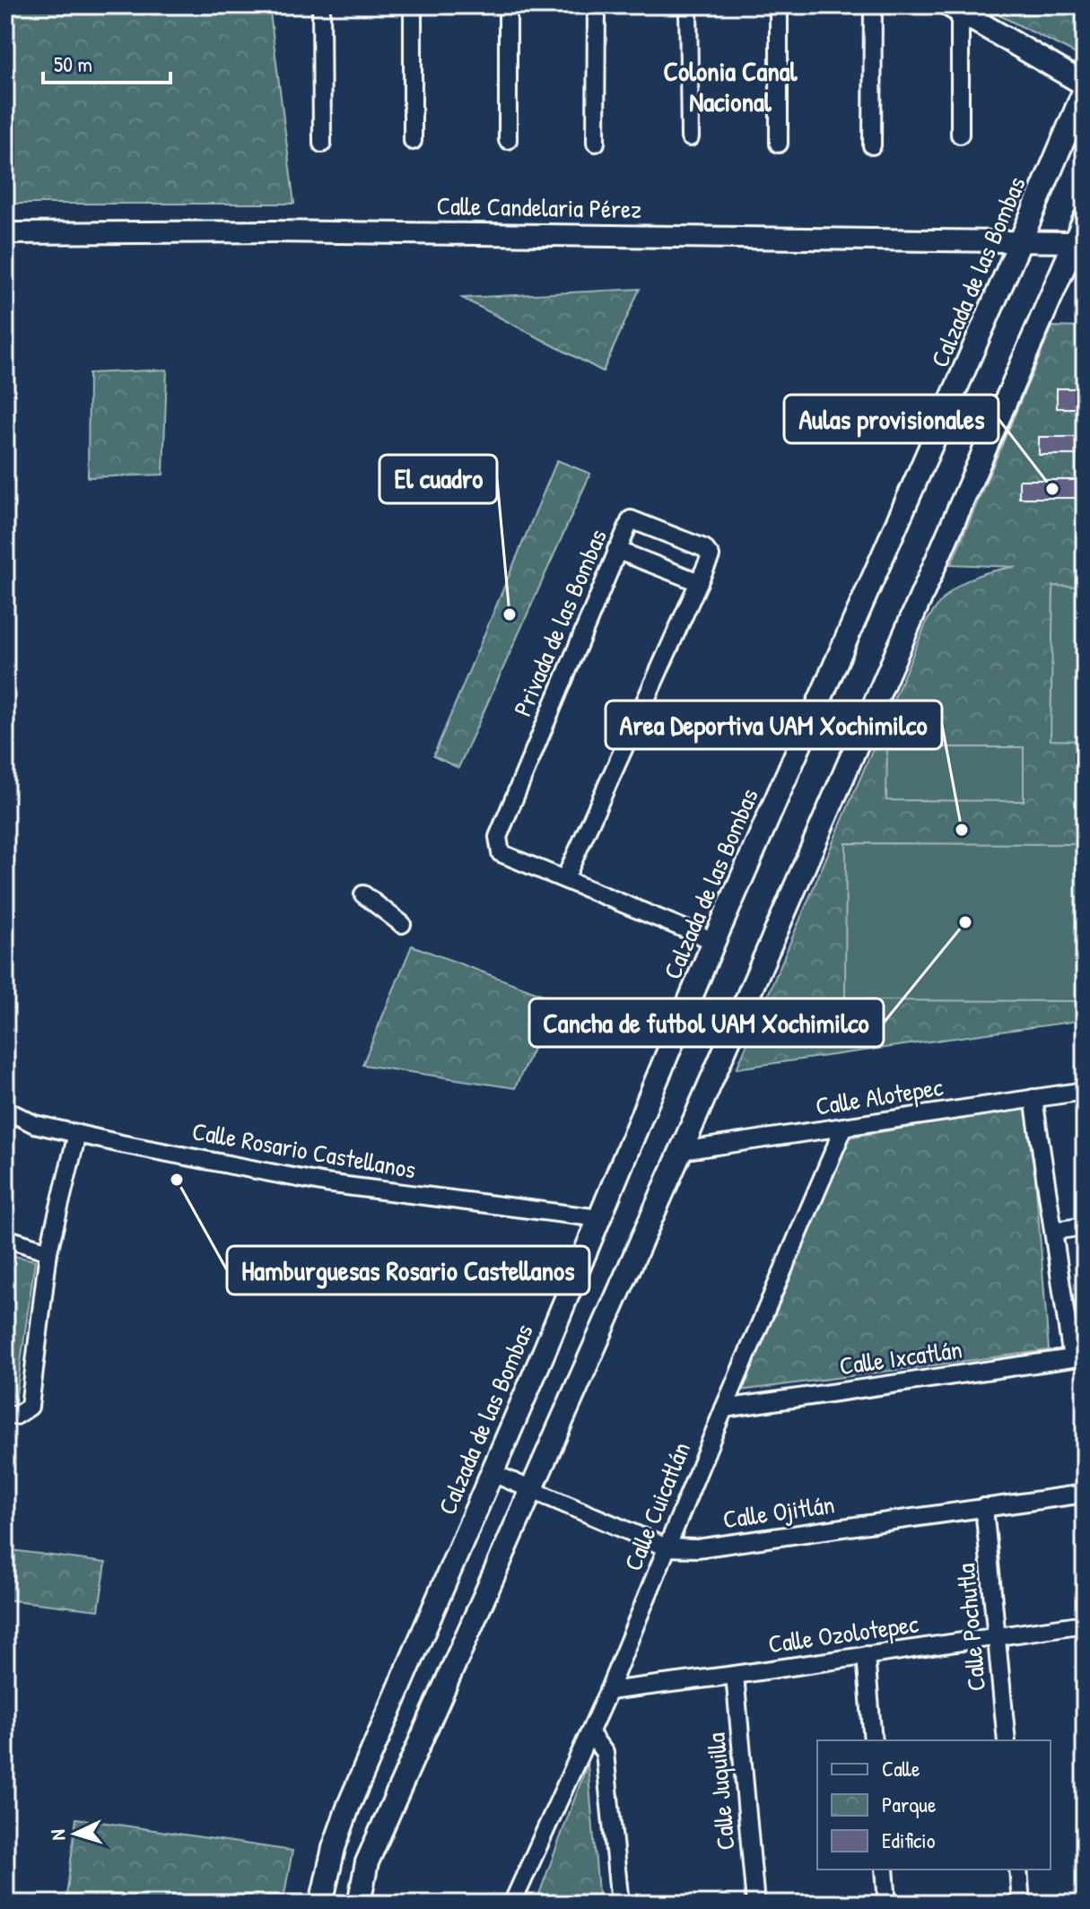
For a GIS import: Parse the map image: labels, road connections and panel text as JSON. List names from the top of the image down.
{
  "streets": {
    "main road": ["Calzada de las Bombas"],
    "street": [
      "Calle Candelaria Pérez",
      "Privada de las Bombas",
      "Calle Alotepec",
      "Calle Rosario Castellanos",
      "Calle Ixcatlán",
      "Calle Cuicatlán",
      "Calle Ojitlán",
      "Calle Pochutla",
      "Calle Ozolotepec",
      "Calle Juquilla"
    ]
  },
  "crossings": [
    ["Calle Candelaria Pérez", "Calzada de las Bombas"],
    ["Calzada de las Bombas", "Privada de las Bombas"],
    ["Calzada de las Bombas", "Calle Rosario Castellanos"],
    ["Calzada de las Bombas", "Calle Ojitlán"],
    ["Calle Alotepec", "Calle Cuicatlán"],
    ["Calle Ixcatlán", "Calle Cuicatlán"],
    ["Calle Cuicatlán", "Calle Ojitlán"],
    ["Calle Cuicatlán", "Calle Ozolotepec"],
    ["Calle Ojitlán", "Calle Pochutla"],
    ["Calle Pochutla", "Calle Ozolotepec"],
    ["Calle Ozolotepec", "Calle Juquilla"]
  ],
  "districts": ["Colonia Canal Nacional"],
  "places": [
    "Aulas provisionales",
    "El cuadro",
    "Area Deportiva UAM Xochimilco",
    "Cancha de futbol UAM Xochimilco",
    "Hamburguesas Rosario Castellanos"
  ],
  "legend": ["Calle", "Parque", "Edificio"],
  "scale_bar": "50 m",
  "north": "left"
}
